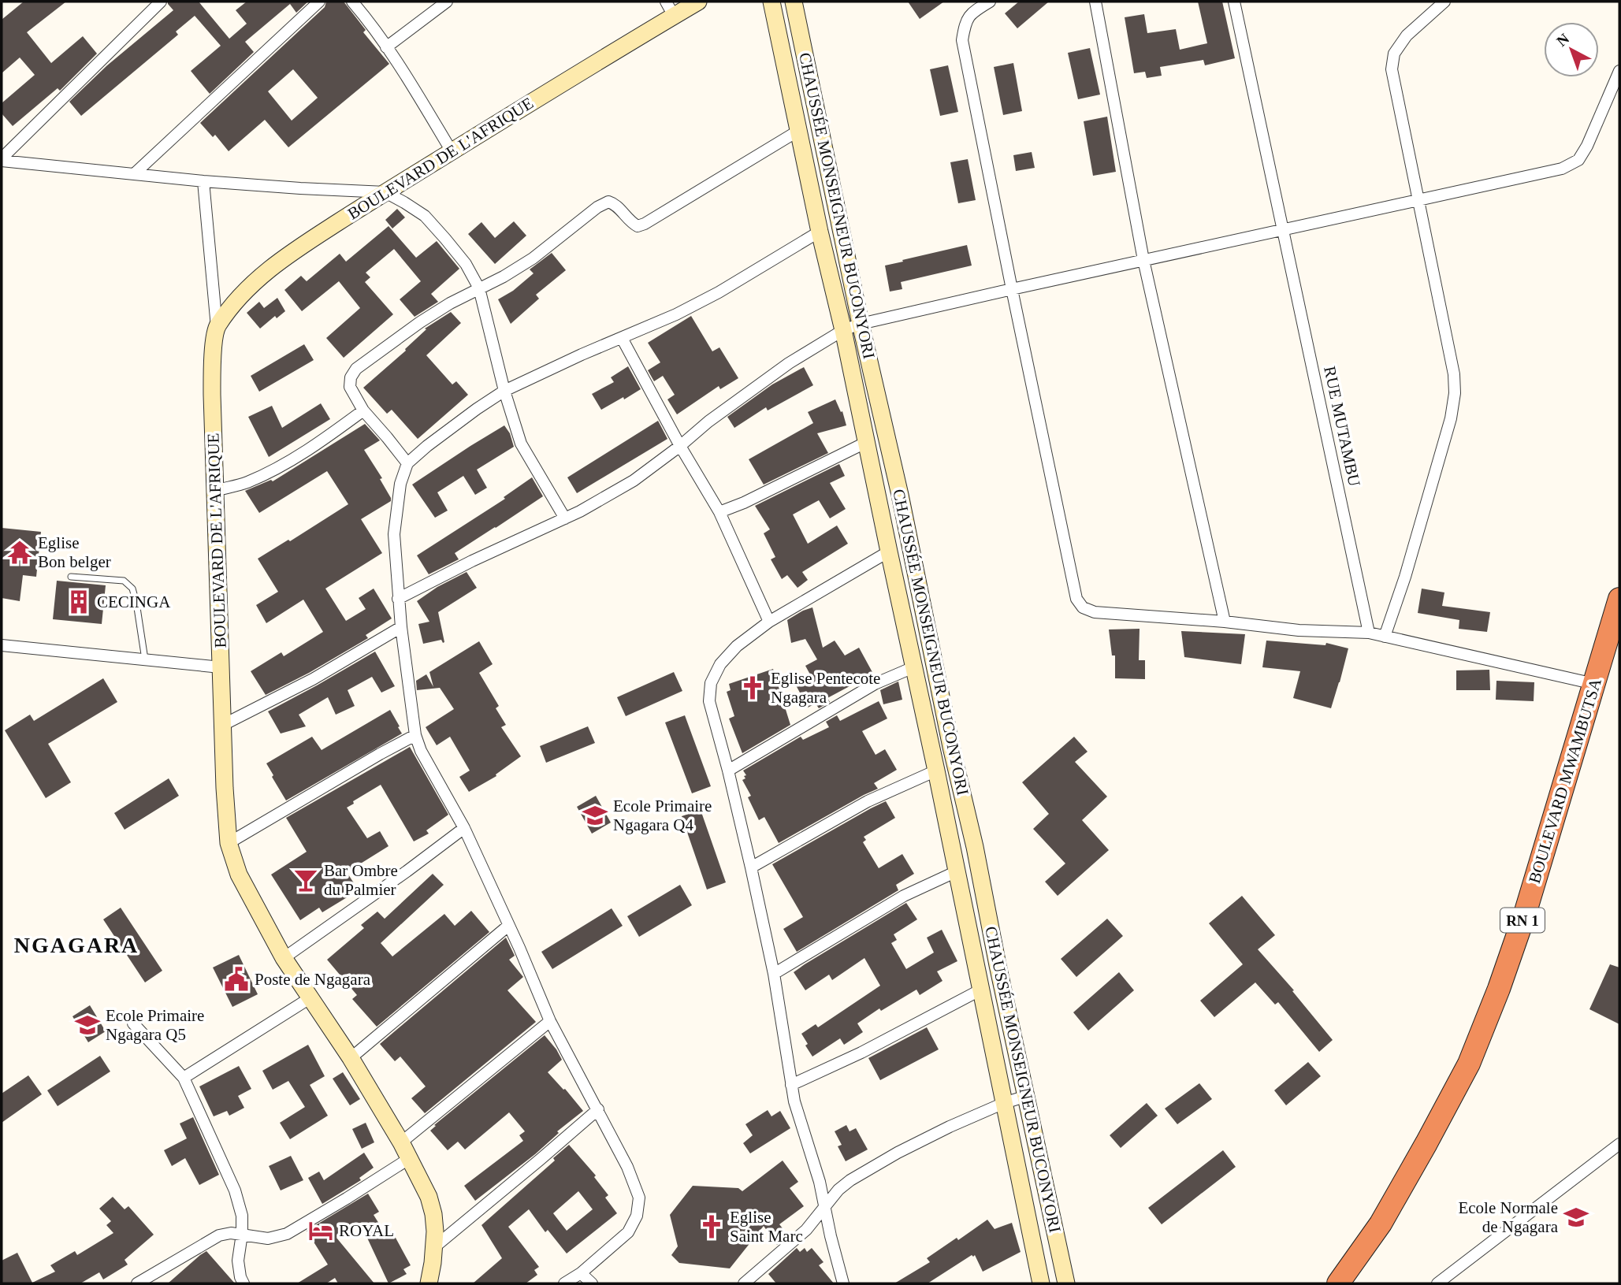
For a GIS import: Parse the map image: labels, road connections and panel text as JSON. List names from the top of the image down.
{
  "streets": {
    "highway": ["BOULEVARD MWAMBUTSA", "RN 1"],
    "street": ["BOULEVARD DE L'AFRIQUE", "CHAUSSÉE MONSEIGNEUR BUCONYORI", "RUE MUTAMBU"]
  },
  "districts": ["NGAGARA"],
  "places": {
    "temple": ["Eglise Bon belger"],
    "building": ["CECINGA"],
    "church": ["Eglise Pentecote Ngagara", "Eglise Saint Marc"],
    "school or university": ["Ecole Primaire Ngagara Q4", "Ecole Primaire Ngagara Q5", "Ecole Normale de Ngagara"],
    "bar": ["Bar Ombre du Palmier"],
    "public building": ["Poste de Ngagara"],
    "hotel": ["ROYAL"]
  },
  "north": "top left"
}
